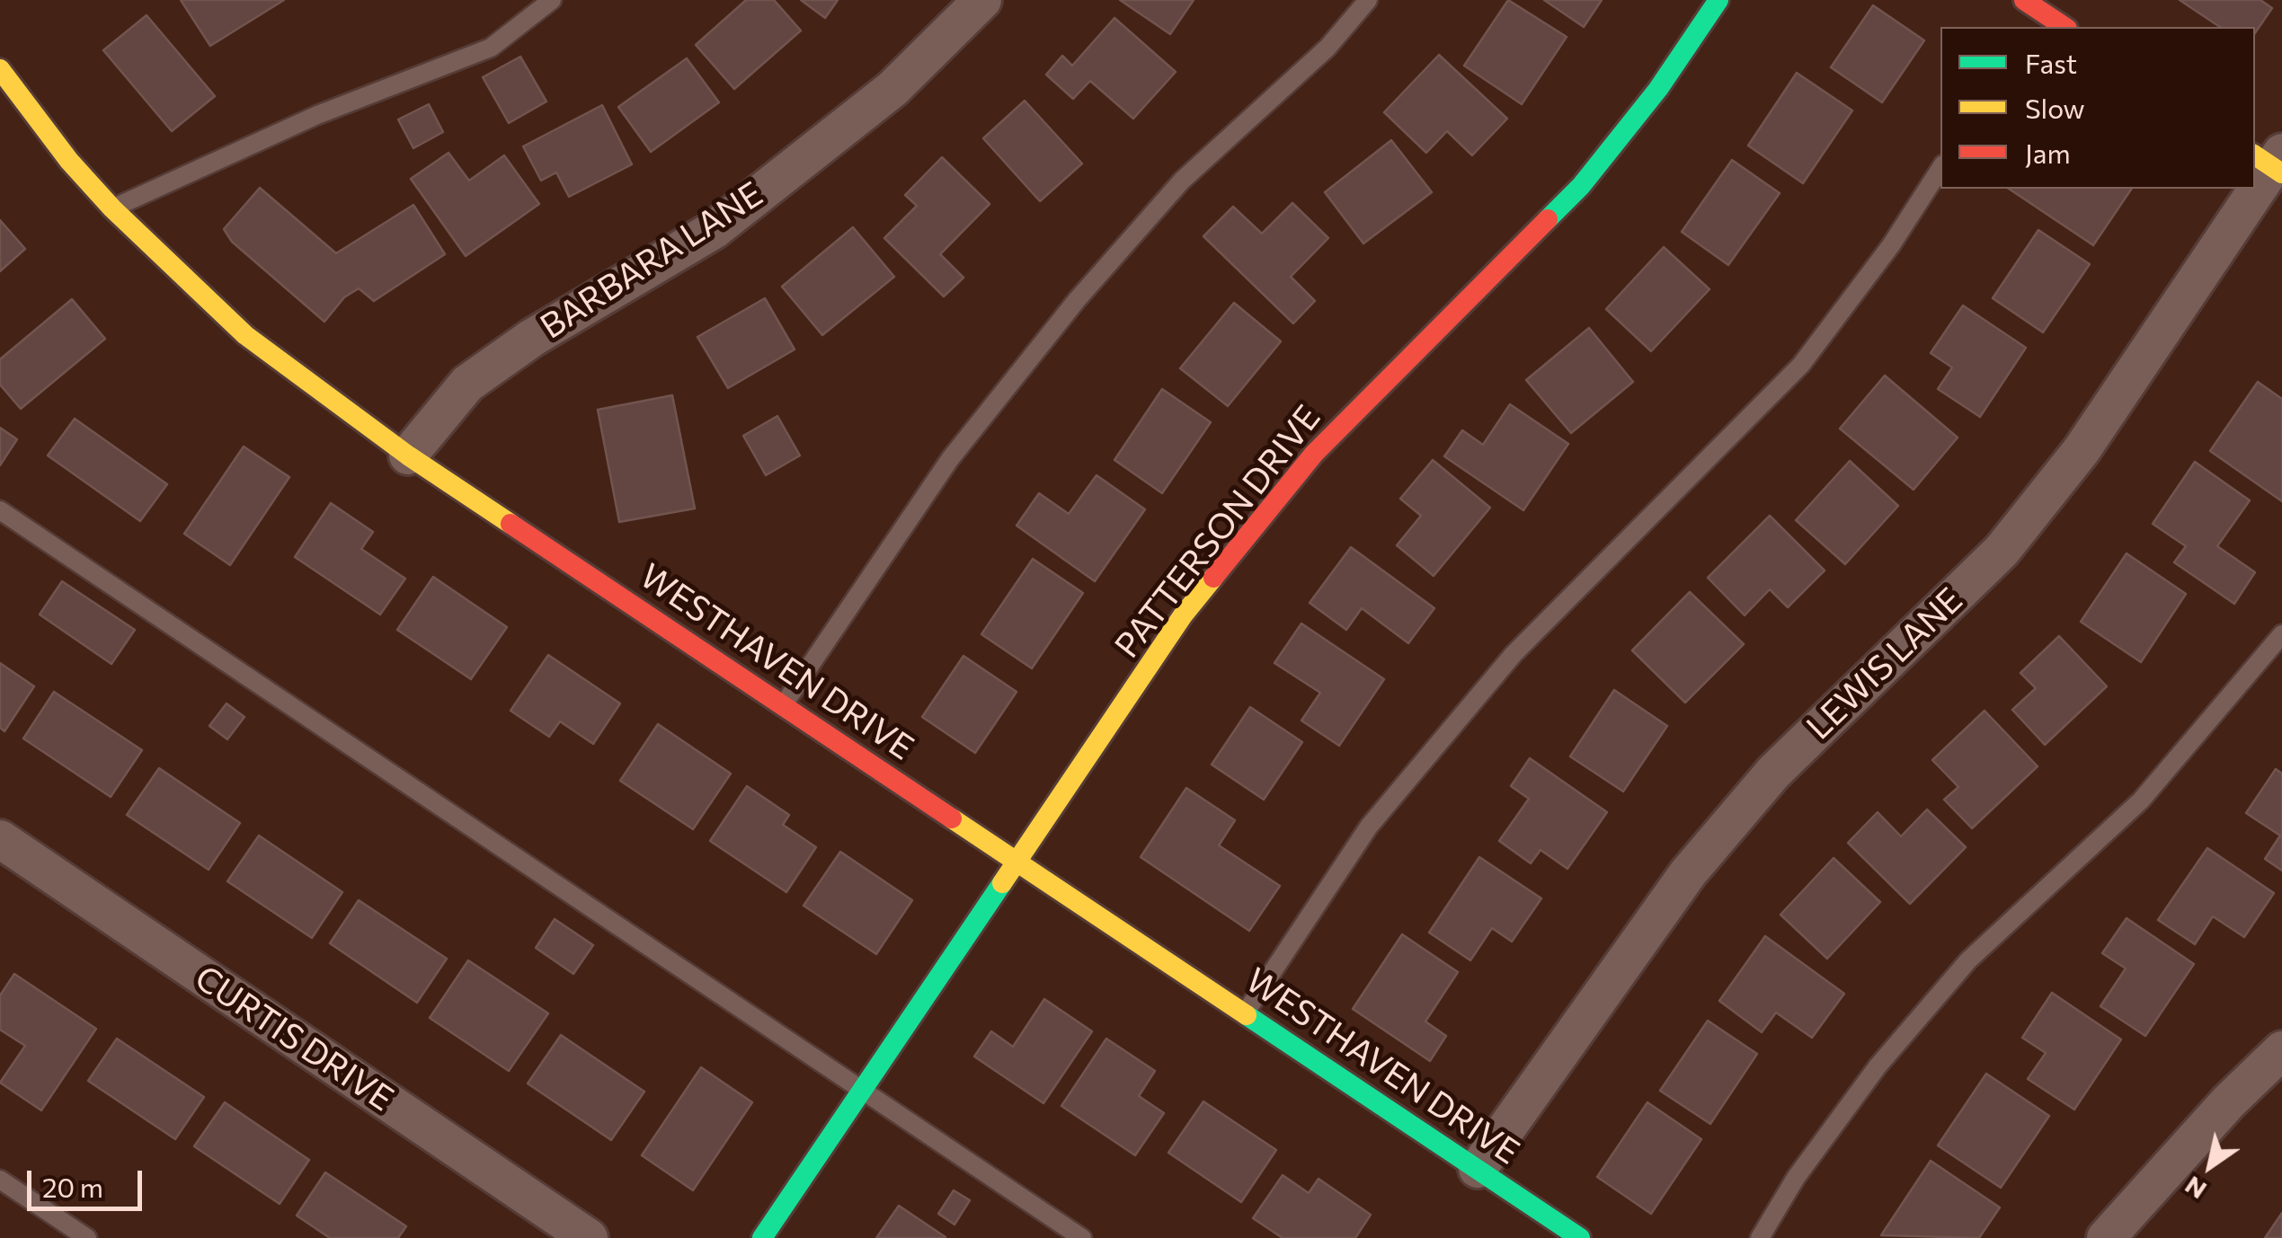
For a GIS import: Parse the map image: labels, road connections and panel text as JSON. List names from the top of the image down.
{
  "streets": {
    "street": [
      "BARBARA LANE",
      "PATTERSON DRIVE",
      "WESTHAVEN DRIVE",
      "LEWIS LANE",
      "CURTIS DRIVE"
    ]
  },
  "crossings": [
    ["BARBARA LANE", "WESTHAVEN DRIVE"],
    ["PATTERSON DRIVE", "WESTHAVEN DRIVE"],
    ["WESTHAVEN DRIVE", "LEWIS LANE"]
  ],
  "legend": ["Fast", "Slow", "Jam"],
  "scale_bar": "20 m",
  "north": "bottom left"
}
